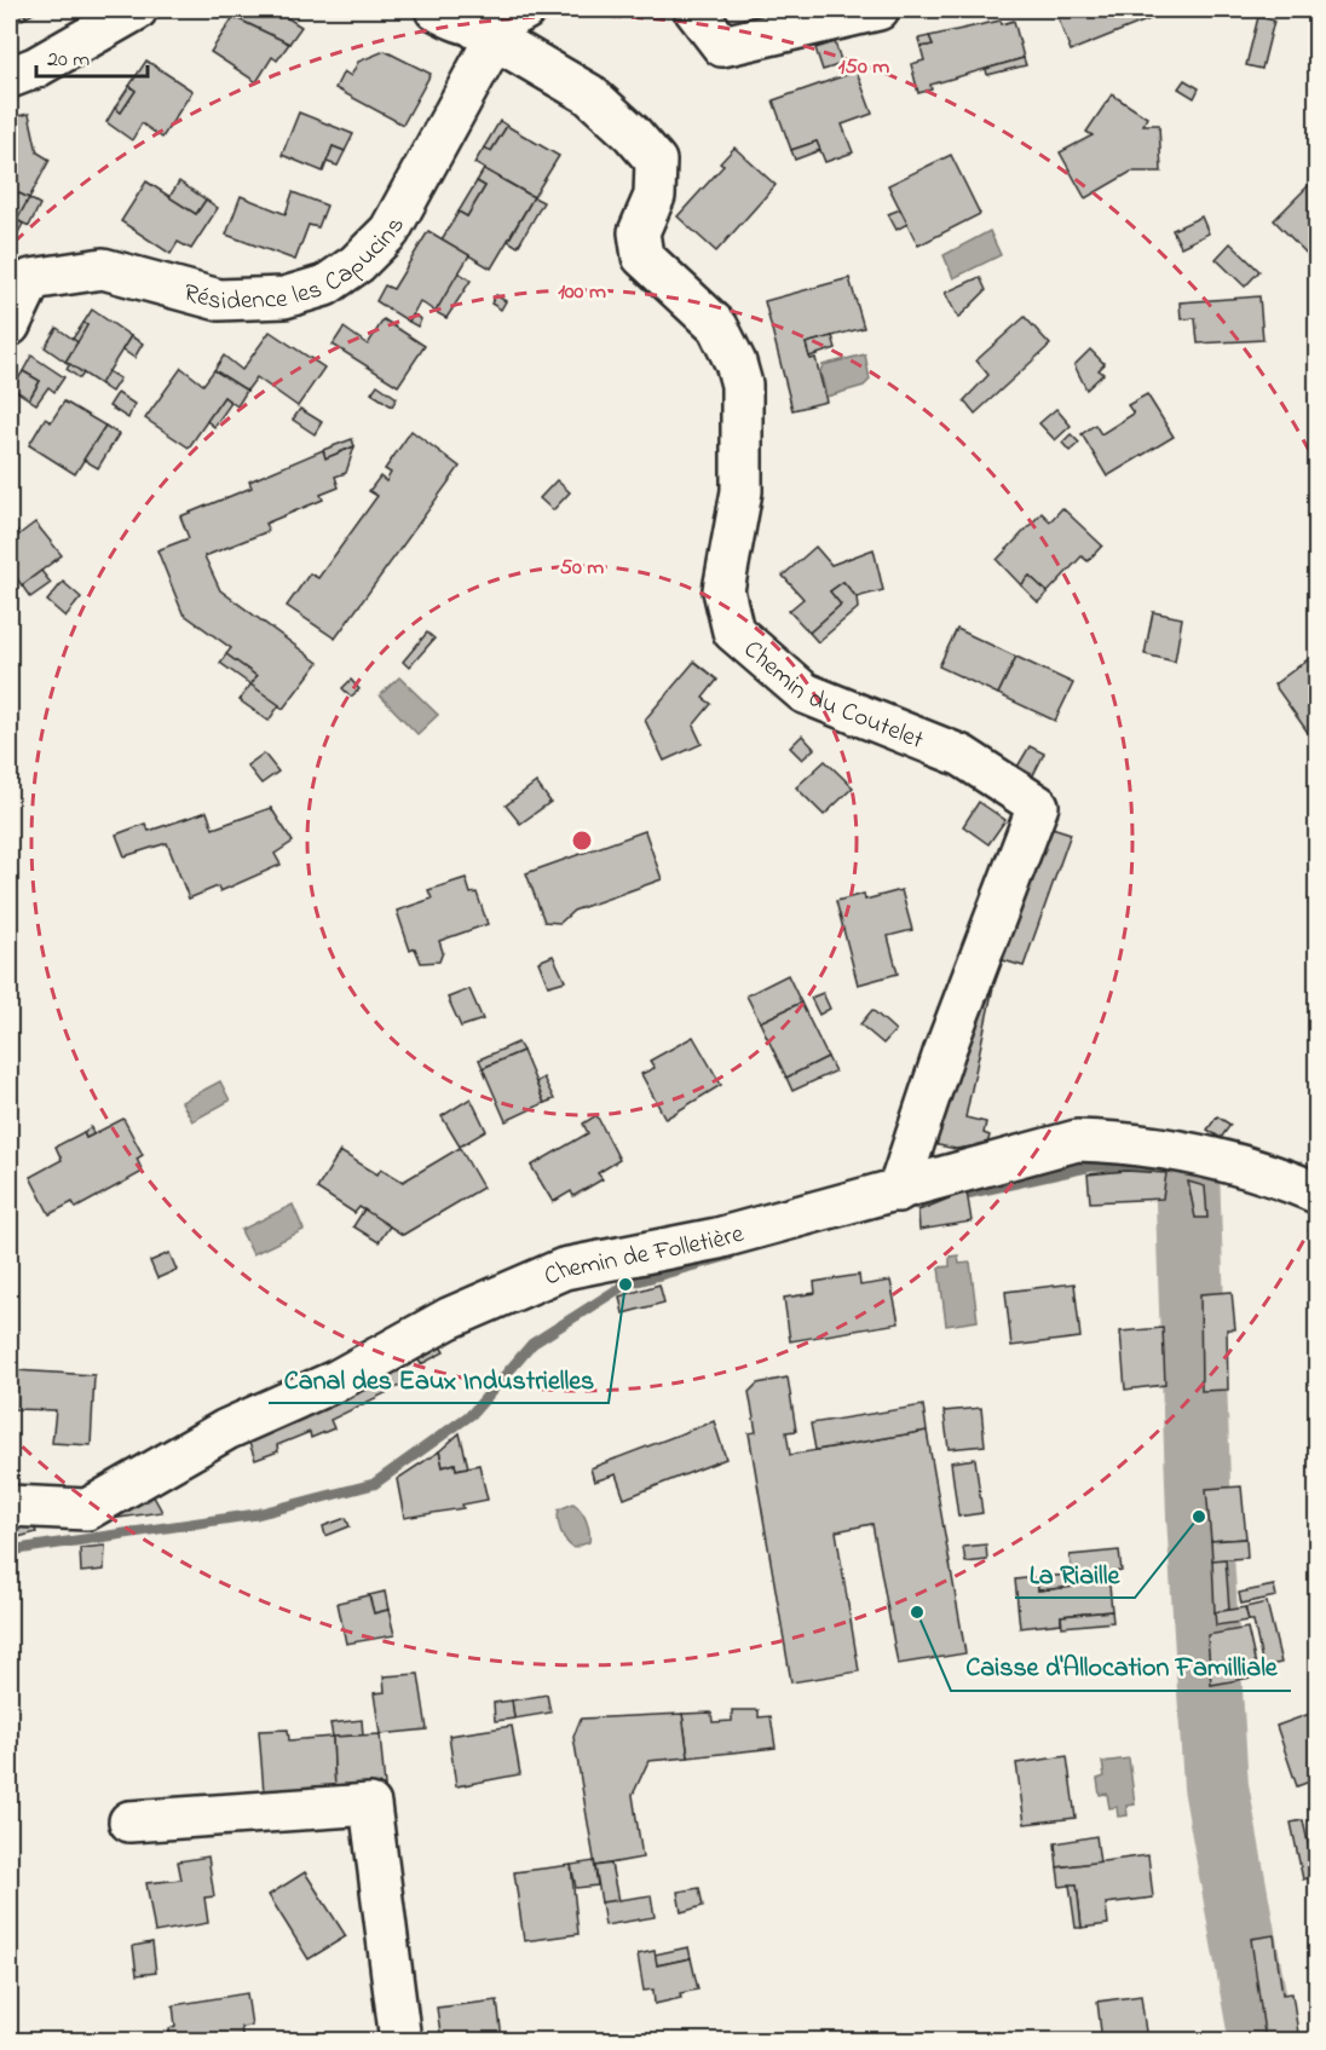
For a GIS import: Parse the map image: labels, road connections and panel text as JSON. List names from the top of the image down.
{
  "streets": {
    "street": ["Résidence les Capucins", "Chemin du Coutelet", "Chemin de Folletière"]
  },
  "crossings": [
    ["Résidence les Capucins", "Chemin du Coutelet"],
    ["Chemin du Coutelet", "Chemin de Folletière"]
  ],
  "places": ["Canal des Eaux Industrielles", "La Riaille", "Caisse d'Allocation Familliale"],
  "scale_bar": "20 m",
  "rings": ["150 m", "100 m", "50 m"]
}
